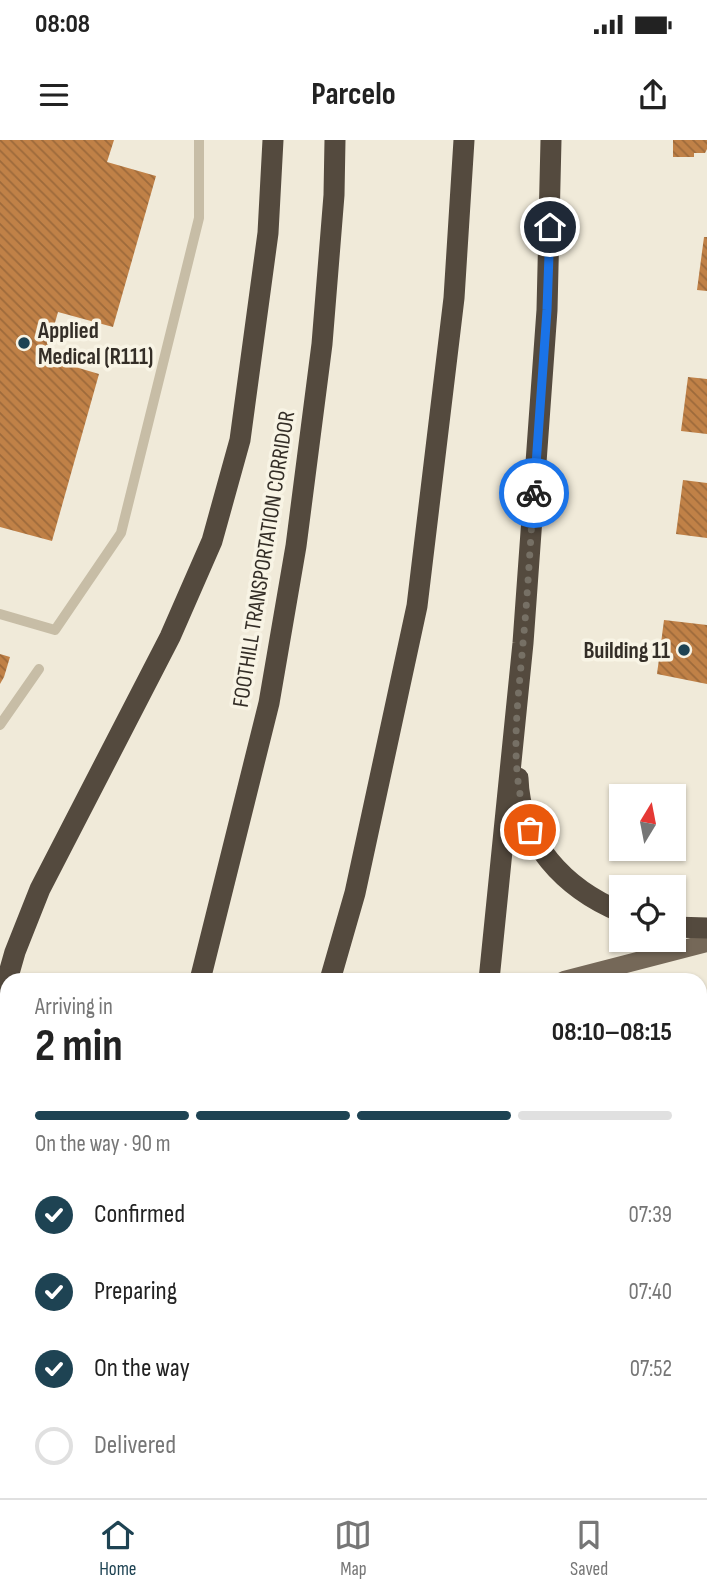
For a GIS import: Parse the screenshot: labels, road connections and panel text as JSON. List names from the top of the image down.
{
  "streets": {
    "highway": ["FOOTHILL TRANSPORTATION CORRIDOR"]
  },
  "places": ["Applied Medical (R111)", "Building 11"],
  "north": "top",
  "page": {
    "status": "08:08",
    "header": "Parcelo",
    "heading": ["2 min", "Arriving in", "08:10–08:15"],
    "bar": "On the way · 90 m",
    "list": [
      ["Confirmed", "07:39"],
      ["Preparing", "07:40"],
      ["On the way", "07:52"],
      "Delivered"
    ],
    "tabs": ["Home", "Map", "Saved"]
  }
}
